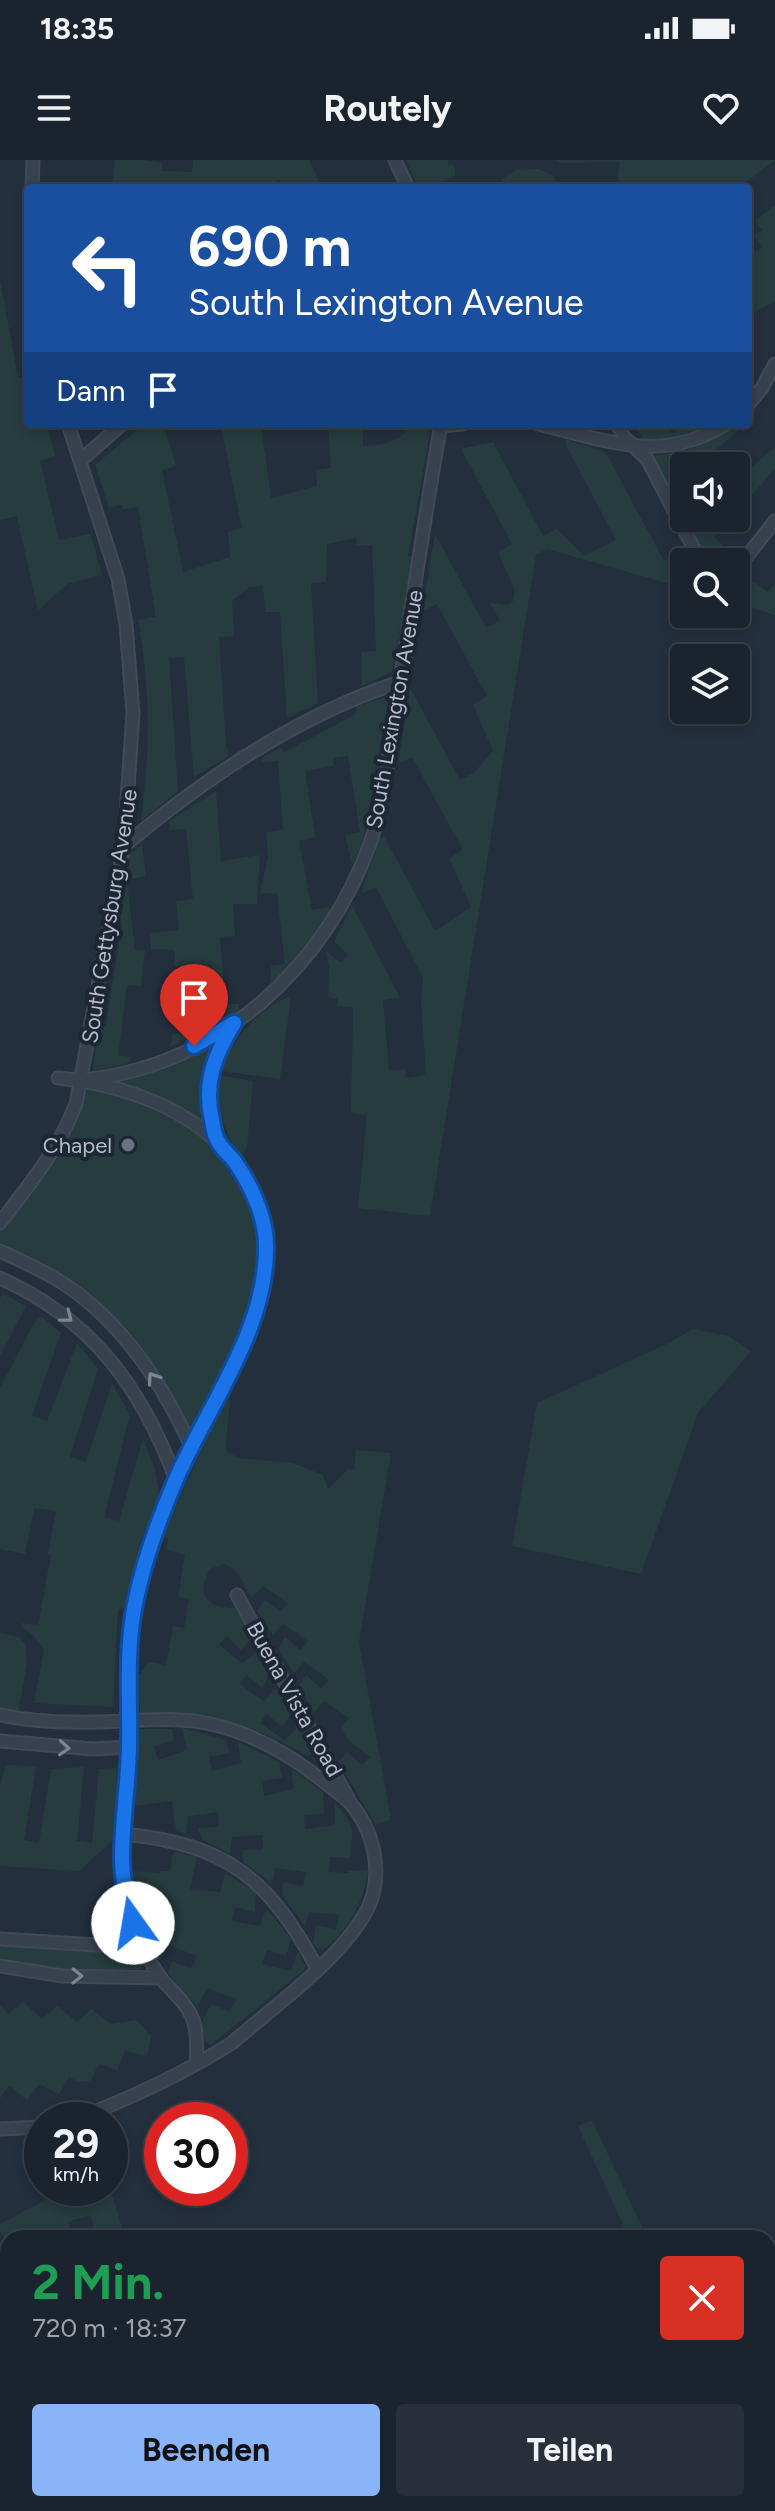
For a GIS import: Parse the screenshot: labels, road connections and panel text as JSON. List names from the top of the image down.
{
  "streets": {
    "street": ["South Lexington Avenue", "South Gettysburg Avenue", "Buena Vista Road"]
  },
  "crossings": [
    ["South Lexington Avenue", "South Gettysburg Avenue"]
  ],
  "places": ["Chapel"],
  "page": {
    "status": "18:35",
    "header": "Routely",
    "turn": ["690 m", "South Lexington Avenue"],
    "then": "Dann",
    "speed": "29 km/h",
    "limit": "30",
    "heading": ["2 Min.", "720 m · 18:37"],
    "buttons": ["Beenden", "Teilen"]
  }
}
